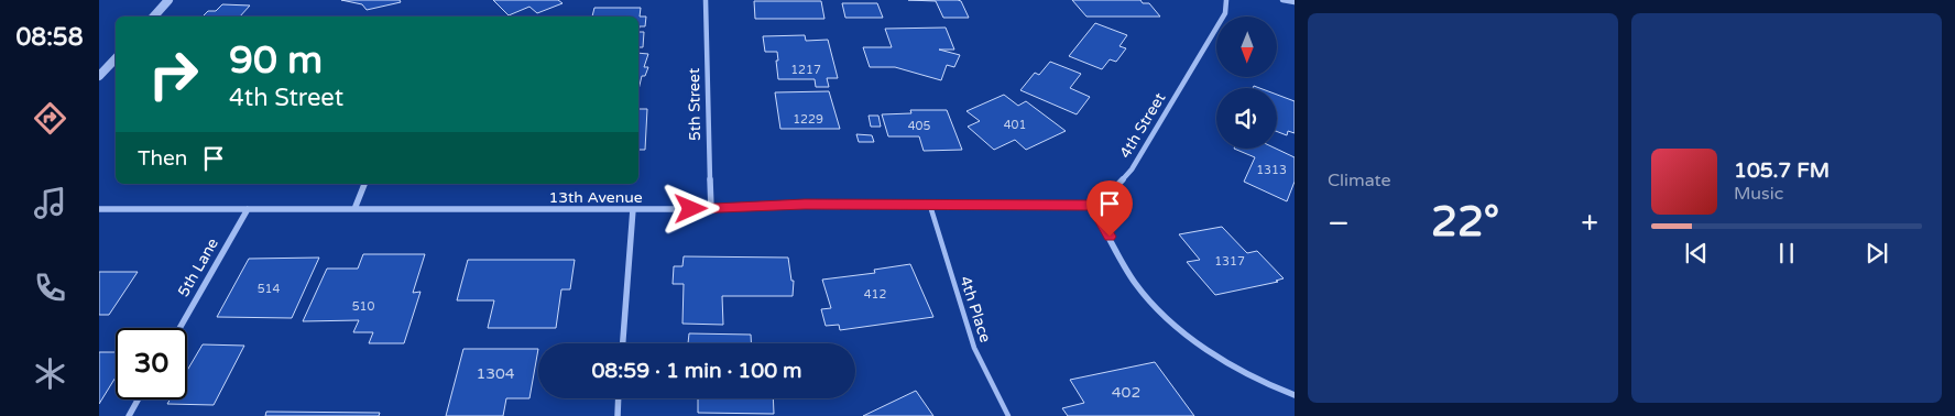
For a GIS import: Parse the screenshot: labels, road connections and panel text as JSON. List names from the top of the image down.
{
  "streets": {
    "street": [
      "5th Street",
      "4th Street",
      "13th Avenue",
      "5th Lane"
    ],
    "lane": ["4th Place"]
  },
  "crossings": [
    ["5th Street", "13th Avenue"],
    ["4th Street", "13th Avenue"],
    ["13th Avenue", "5th Lane"],
    ["13th Avenue", "4th Place"]
  ],
  "house_numbers": [
    "1217",
    "1229",
    "401",
    "405",
    "1313",
    "1317",
    "514",
    "412",
    "510",
    "1304",
    "402"
  ],
  "north": "bottom",
  "page": {
    "tabs": "08:58",
    "tile": "Climate",
    "turn": ["90 m", "4th Street"],
    "then": "Then",
    "song": ["105.7 FM", "Music"],
    "heat": ["−", "22°", "+"],
    "limit": "30",
    "trip": "08:59 · 1 min · 100 m"
  }
}
